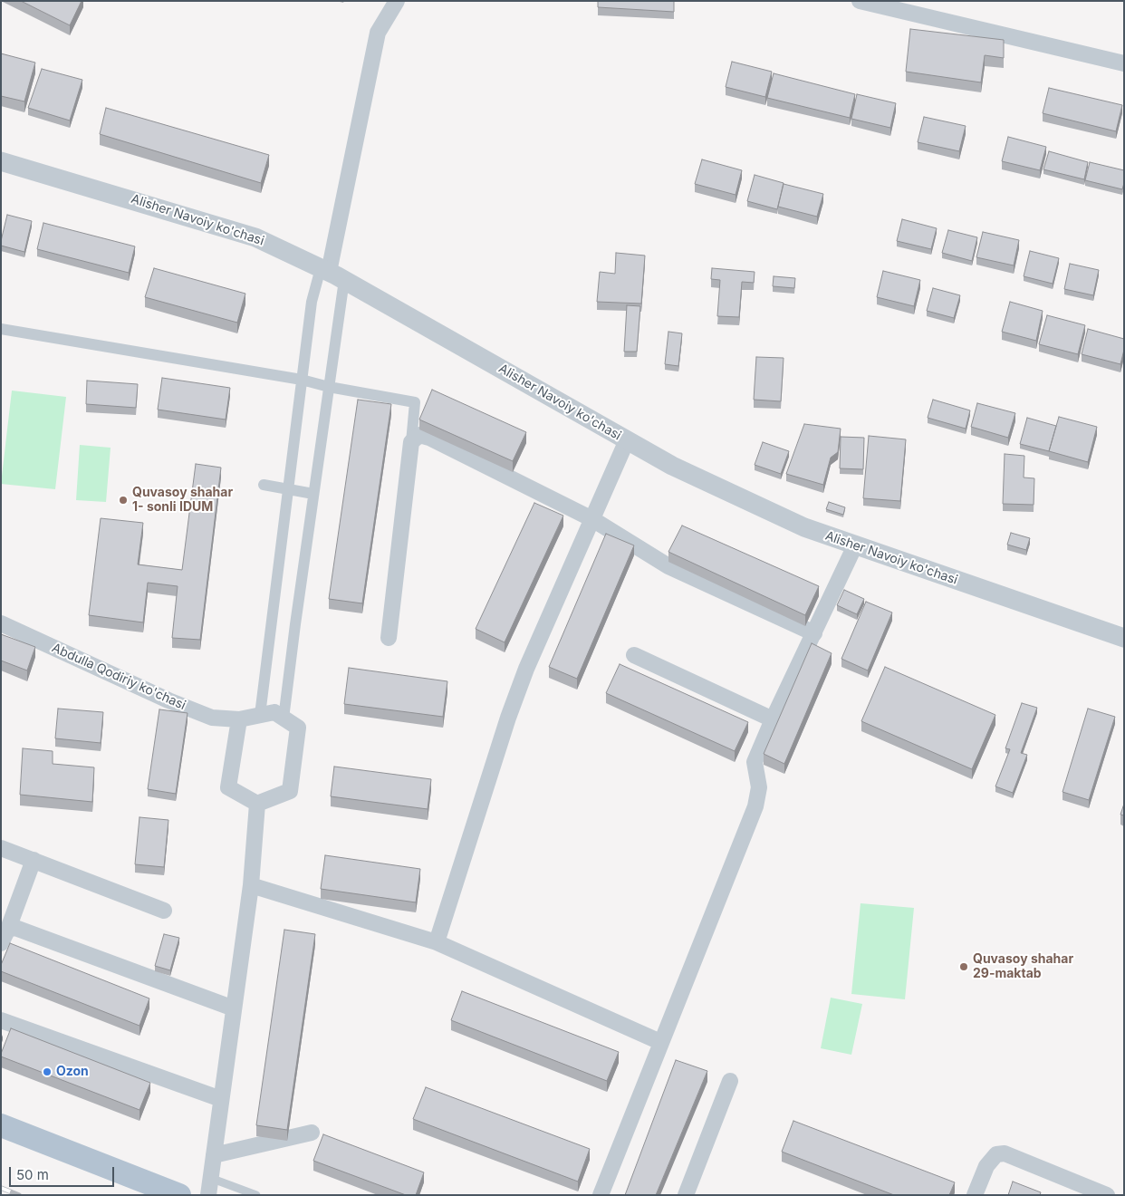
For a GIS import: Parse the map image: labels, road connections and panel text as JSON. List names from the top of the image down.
{
  "streets": {
    "street": ["Alisher Navoiy ko'chasi", "Abdulla Qodiriy ko'chasi"]
  },
  "places": ["Quvasoy shahar 1- sonli IDUM", "Quvasoy shahar 29-maktab", "Ozon"],
  "scale_bar": "50 m"
}
